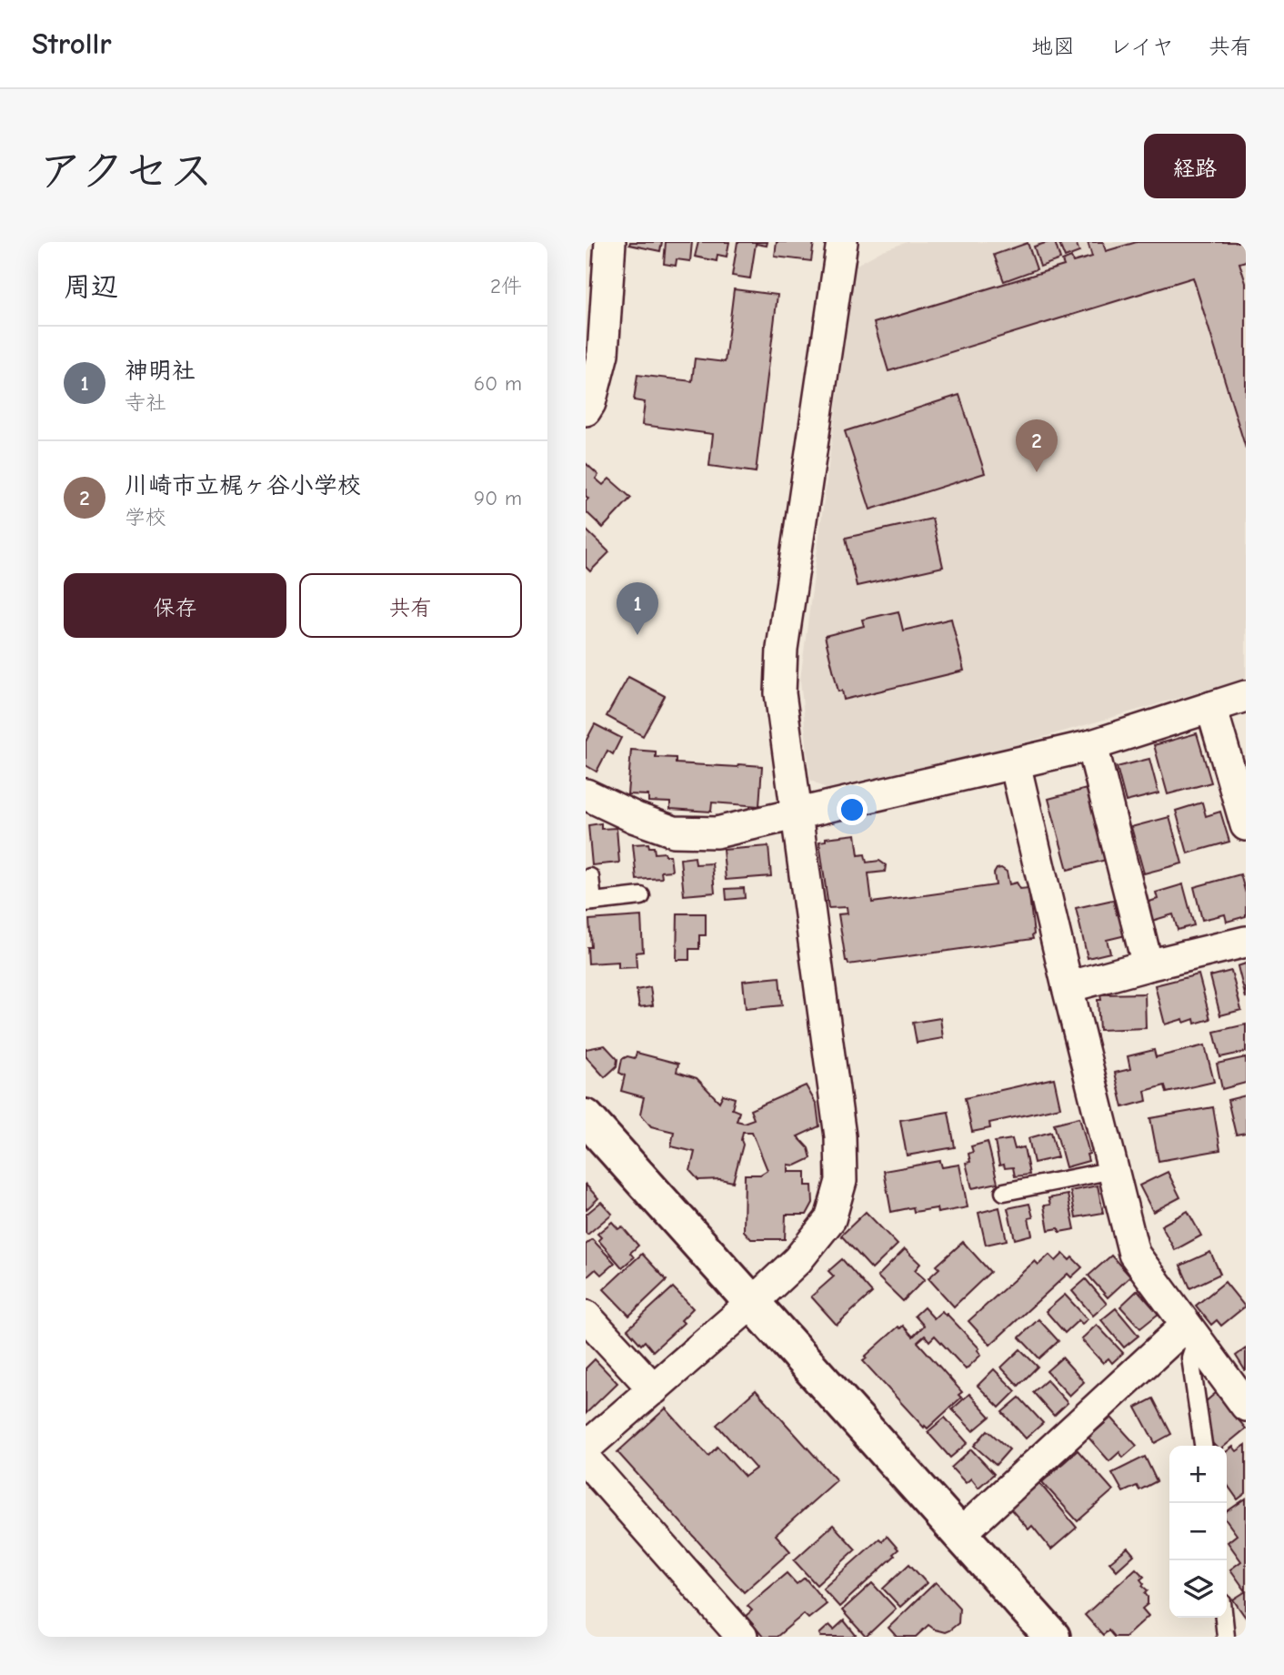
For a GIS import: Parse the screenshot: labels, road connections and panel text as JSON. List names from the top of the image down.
{
  "page": {
    "header": "Strollr",
    "nav": ["地図", "レイヤ", "共有"],
    "title": "アクセス",
    "buttons": [
      "経路",
      ["保存", "共有"]
    ],
    "heading": ["周辺", "2件"],
    "list": [
      {
        "mark": "1",
        "name": "神明社",
        "note": "寺社",
        "value": "60 m"
      },
      {
        "mark": "2",
        "name": "川崎市立梶ヶ谷小学校",
        "note": "学校",
        "value": "90 m"
      }
    ],
    "pins": ["2", "1"],
    "map_buttons": ["+", "−"]
  }
}
